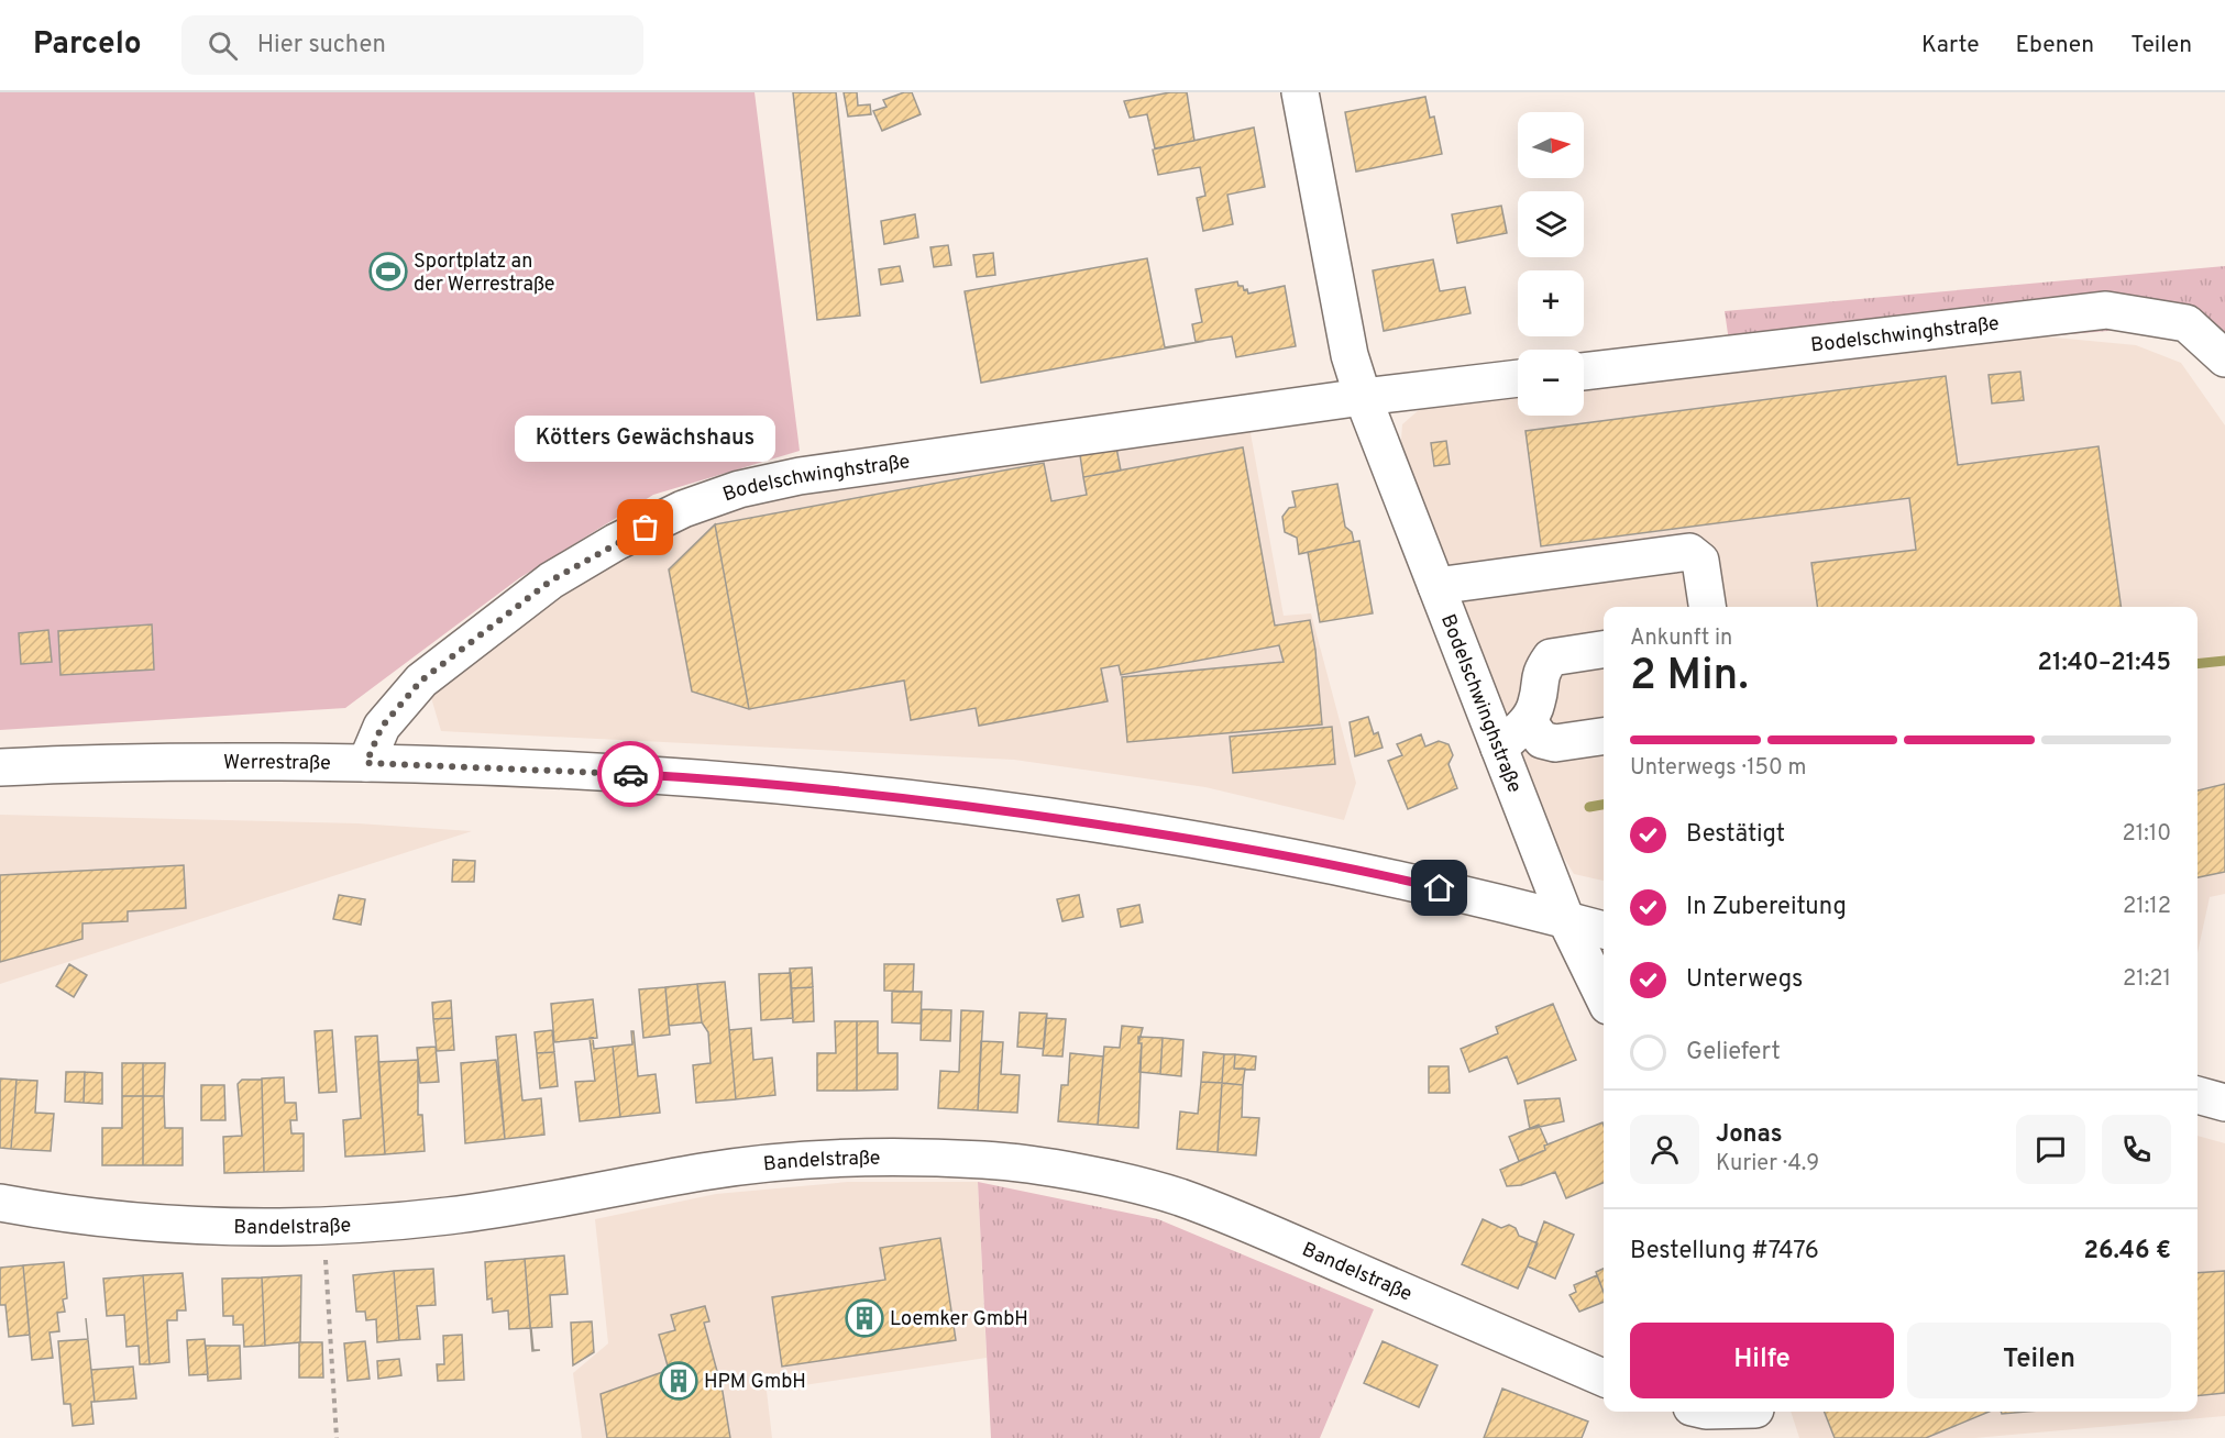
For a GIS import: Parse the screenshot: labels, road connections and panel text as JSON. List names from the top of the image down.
{
  "streets": {
    "street": ["Bodelschwinghstraße", "Werrestraße", "Bandelstraße"]
  },
  "crossings": [
    ["Bodelschwinghstraße", "Werrestraße"]
  ],
  "places": {
    "sports": ["Sportplatz an der Werrestraße"],
    "other": ["Kötters Gewächshaus"],
    "building": ["Loemker GmbH", "HPM GmbH"]
  },
  "north": "right",
  "page": {
    "header": "Parcelo",
    "search": "Hier suchen",
    "nav": ["Karte", "Ebenen", "Teilen"],
    "map_buttons": ["+", "−"],
    "bubble": "Kötters Gewächshaus",
    "heading": ["2 Min.", "Ankunft in", "21:40–21:45"],
    "panel": [
      "Jonas",
      "Kurier · 4.9",
      "Bestellung #7476",
      "26.46 €"
    ],
    "bar": "Unterwegs · 150 m",
    "list": [
      ["Bestätigt", "21:10"],
      ["In Zubereitung", "21:12"],
      ["Unterwegs", "21:21"],
      "Geliefert"
    ],
    "buttons": ["Hilfe", "Teilen"]
  }
}
